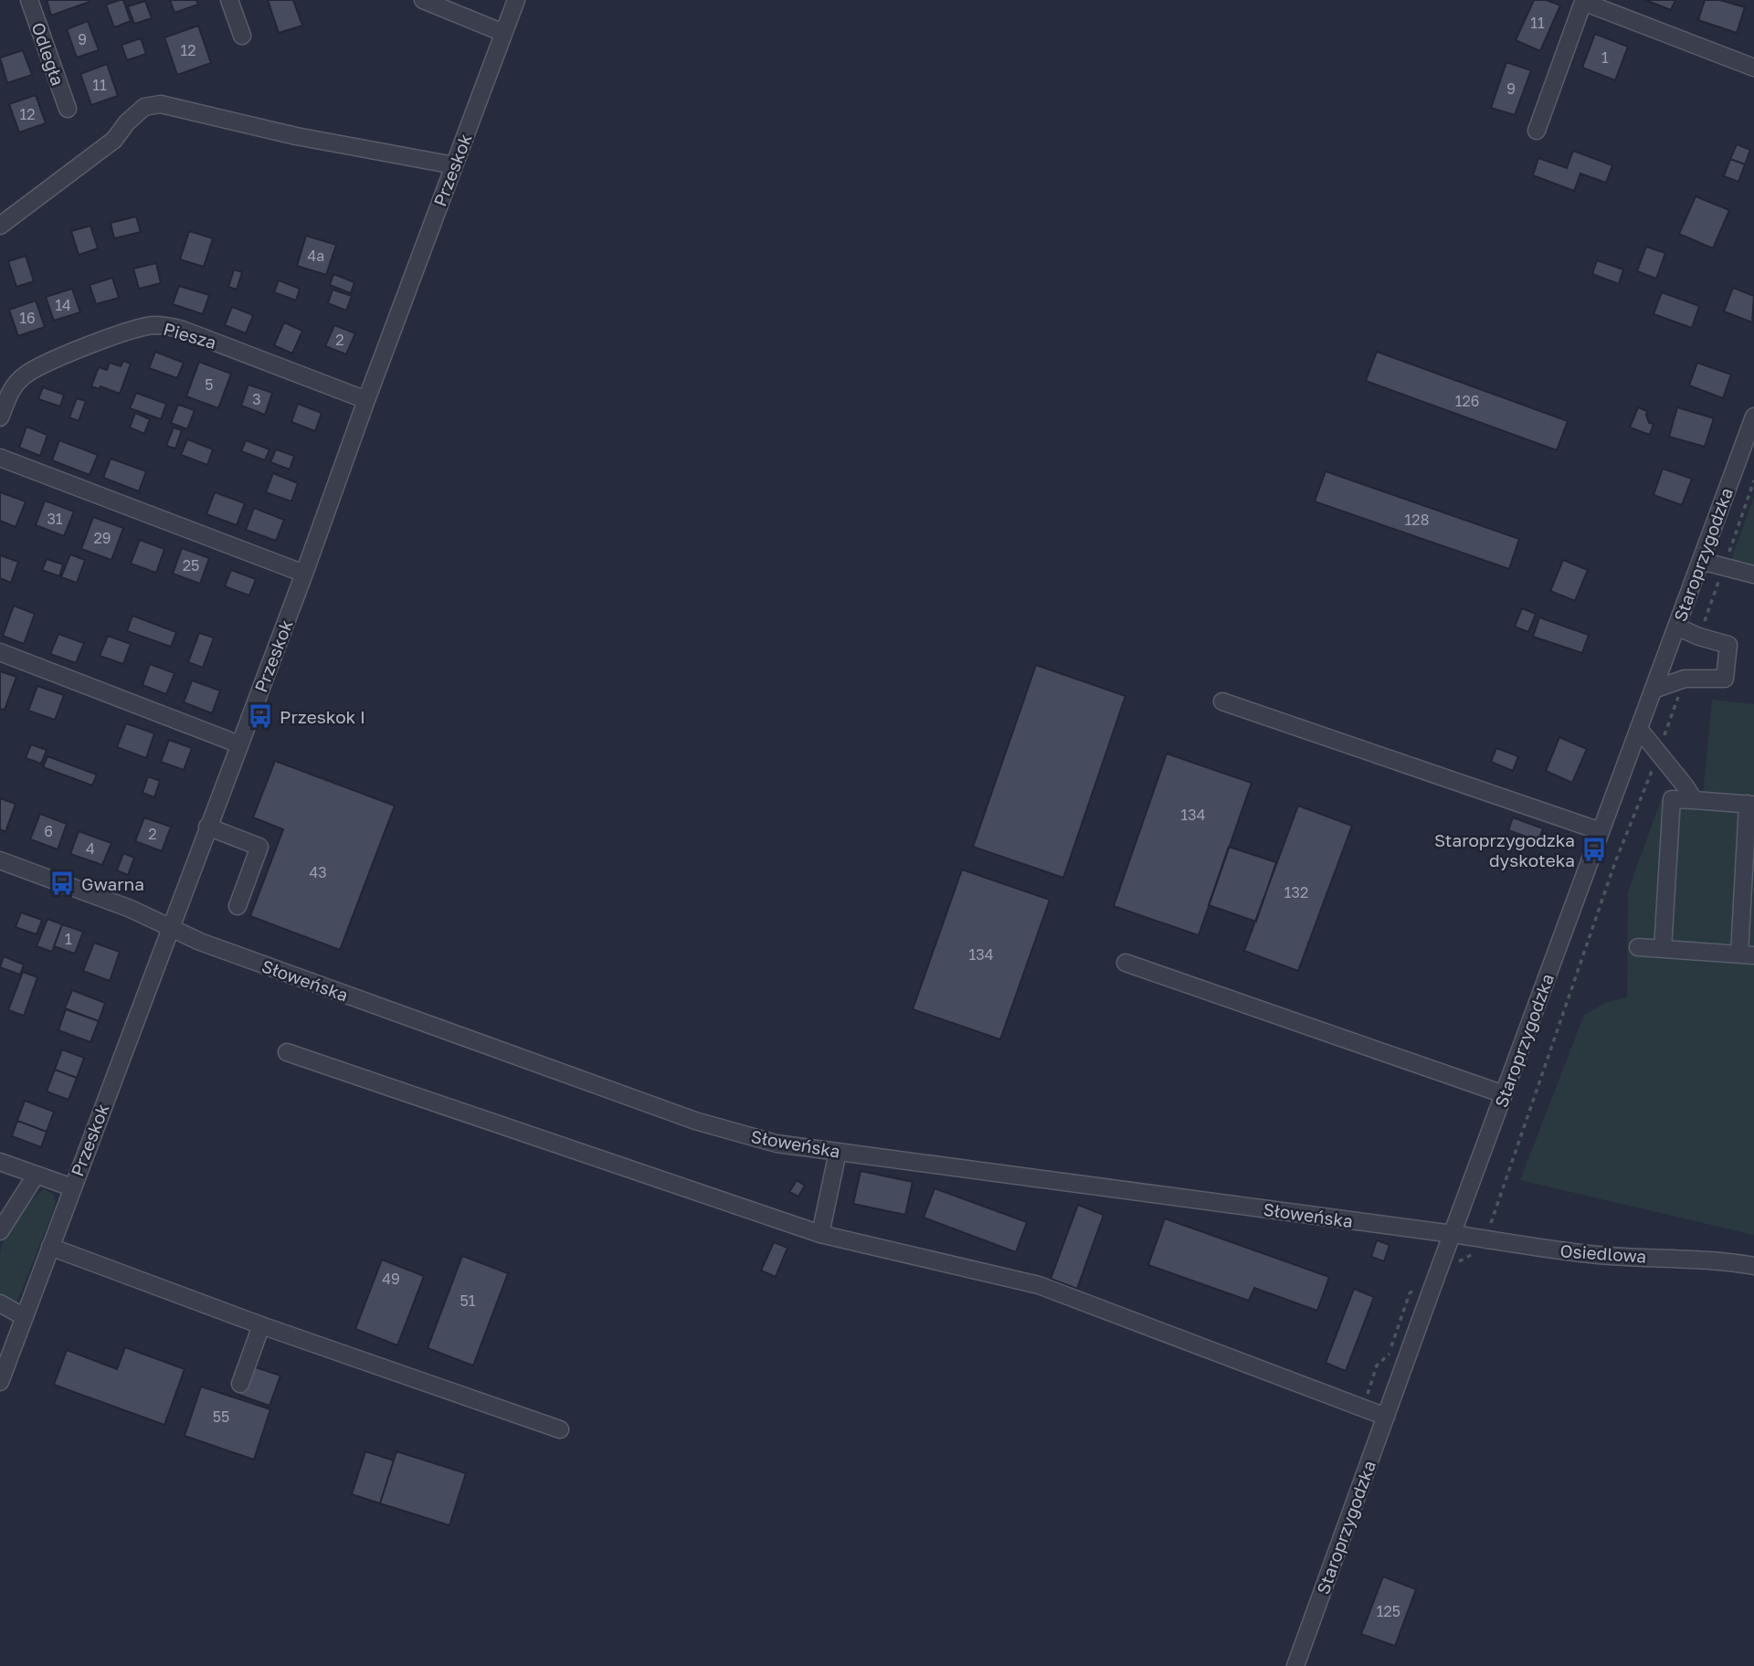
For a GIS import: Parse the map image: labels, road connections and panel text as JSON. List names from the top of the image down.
{
  "streets": {
    "street": [
      "Odległa",
      "Przeskok",
      "Piesza",
      "Staroprzygodzka",
      "Słoweńska",
      "Osiedlowa"
    ]
  },
  "crossings": [
    ["Przeskok", "Piesza"],
    ["Przeskok", "Słoweńska"],
    ["Staroprzygodzka", "Słoweńska"],
    ["Staroprzygodzka", "Osiedlowa"],
    ["Słoweńska", "Osiedlowa"]
  ],
  "places": {
    "bus stop": ["Przeskok I", "Staroprzygodzka dyskoteka", "Gwarna"]
  },
  "house_numbers": [
    "11",
    "9",
    "12",
    "1",
    "11",
    "9",
    "12",
    "4a",
    "14",
    "16",
    "2",
    "5",
    "3",
    "126",
    "31",
    "128",
    "29",
    "25",
    "134",
    "6",
    "2",
    "4",
    "43",
    "132",
    "1",
    "134",
    "49",
    "51",
    "55",
    "125"
  ]
}
